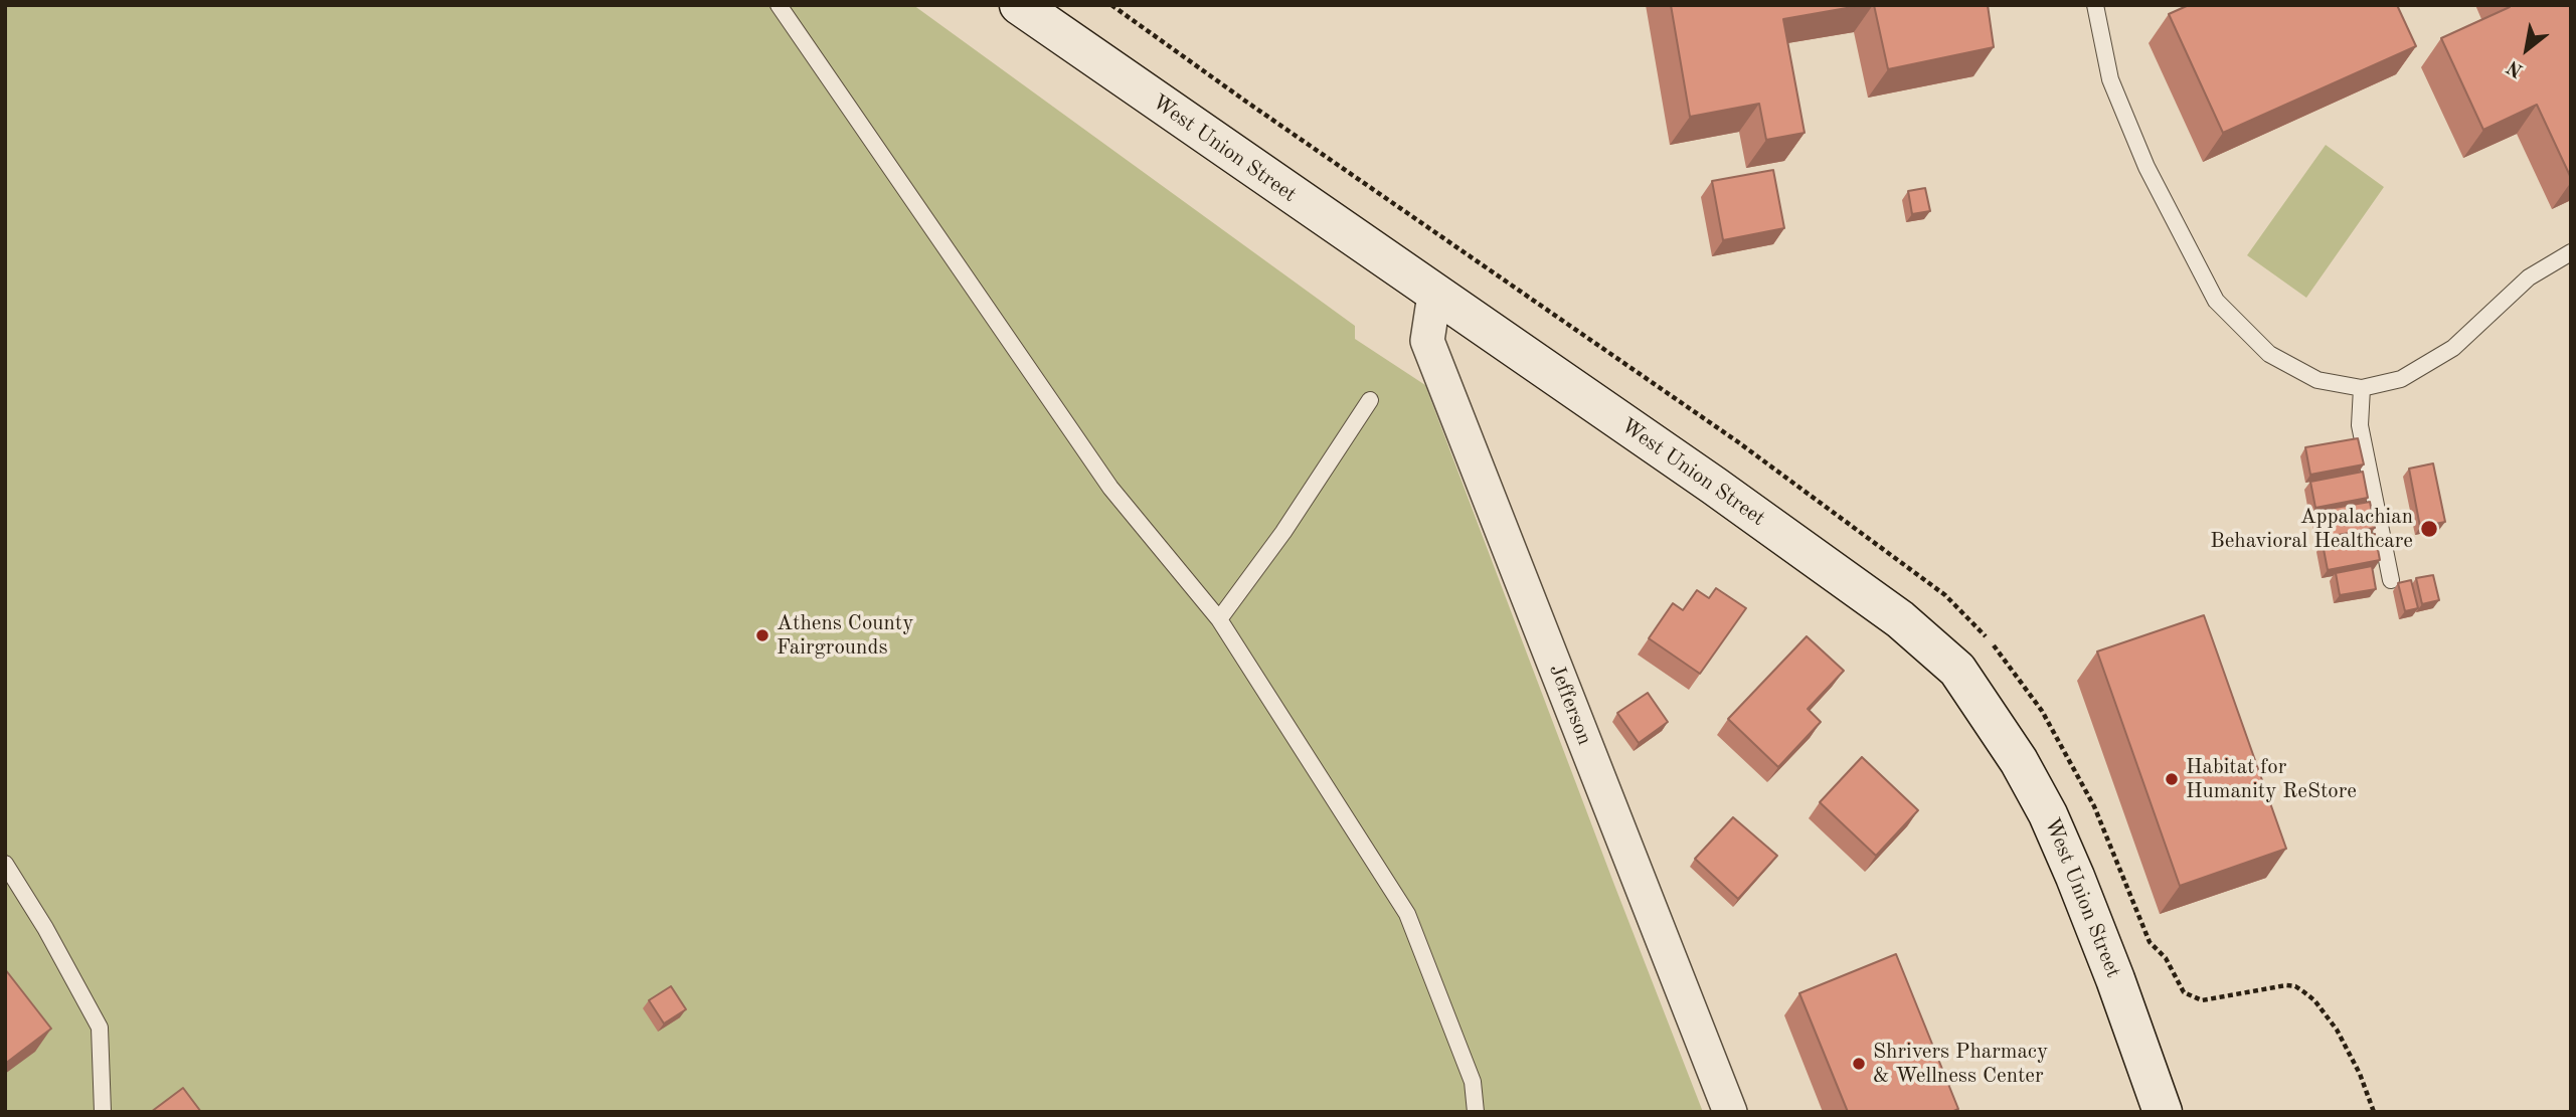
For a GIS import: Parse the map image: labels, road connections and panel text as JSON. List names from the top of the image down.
{
  "streets": {
    "main road": ["West Union Street"],
    "street": ["Jefferson"]
  },
  "crossings": [
    ["West Union Street", "Jefferson"]
  ],
  "places": [
    "Appalachian Behavioral Healthcare",
    "Athens County Fairgrounds",
    "Habitat for Humanity ReStore",
    "Shrivers Pharmacy & Wellness Center"
  ],
  "north": "bottom left"
}
